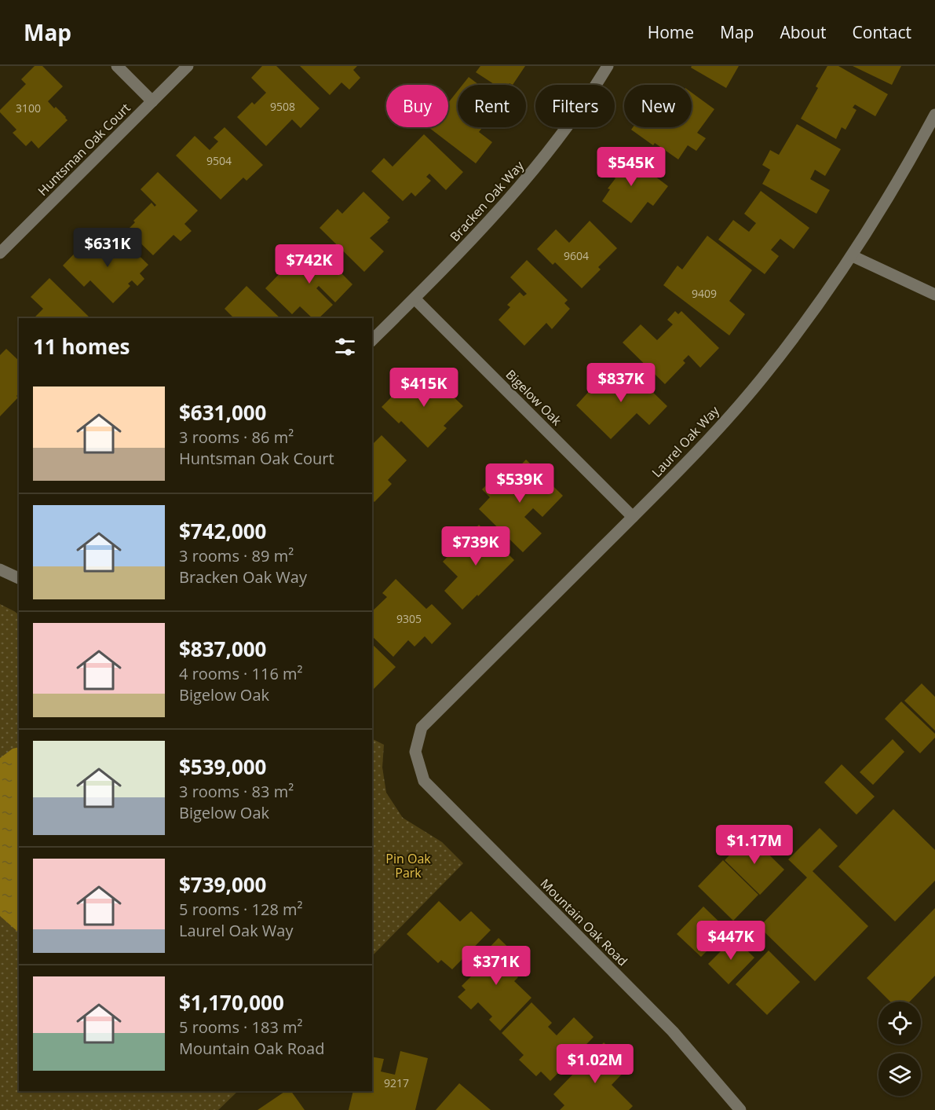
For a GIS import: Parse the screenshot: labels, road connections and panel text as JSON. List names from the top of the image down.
{
  "streets": {
    "street": [
      "Huntsman Oak Court",
      "Bracken Oak Way",
      "Bigelow Oak",
      "Laurel Oak Way",
      "Mountain Oak Road"
    ]
  },
  "crossings": [
    ["Bracken Oak Way", "Bigelow Oak"],
    ["Bigelow Oak", "Laurel Oak Way"],
    ["Laurel Oak Way", "Mountain Oak Road"]
  ],
  "parks": ["Pin Oak Park"],
  "house_numbers": [
    "9508",
    "3100",
    "9504",
    "9604",
    "9409",
    "9305",
    "9217"
  ],
  "page": {
    "header": "Map",
    "nav": [
      "Home",
      "Map",
      "About",
      "Contact"
    ],
    "chip": [
      "Buy",
      "Rent",
      "Filters",
      "New"
    ],
    "price": [
      "$545K",
      "$631K",
      "$742K",
      "$837K",
      "$415K",
      "$539K",
      "$739K",
      "$1.17M",
      "$447K",
      "$371K",
      "$1.02M"
    ],
    "heading": "11 homes",
    "list": [
      {
        "name": "$631,000",
        "note": "3 rooms · 86 m² · Huntsman Oak Court"
      },
      {
        "name": "$742,000",
        "note": "3 rooms · 89 m² · Bracken Oak Way"
      },
      {
        "name": "$837,000",
        "note": "4 rooms · 116 m² · Bigelow Oak"
      },
      {
        "name": "$539,000",
        "note": "3 rooms · 83 m² · Bigelow Oak"
      },
      {
        "name": "$739,000",
        "note": "5 rooms · 128 m² · Laurel Oak Way"
      },
      {
        "name": "$1,170,000",
        "note": "5 rooms · 183 m² · Mountain Oak Road"
      }
    ]
  }
}
